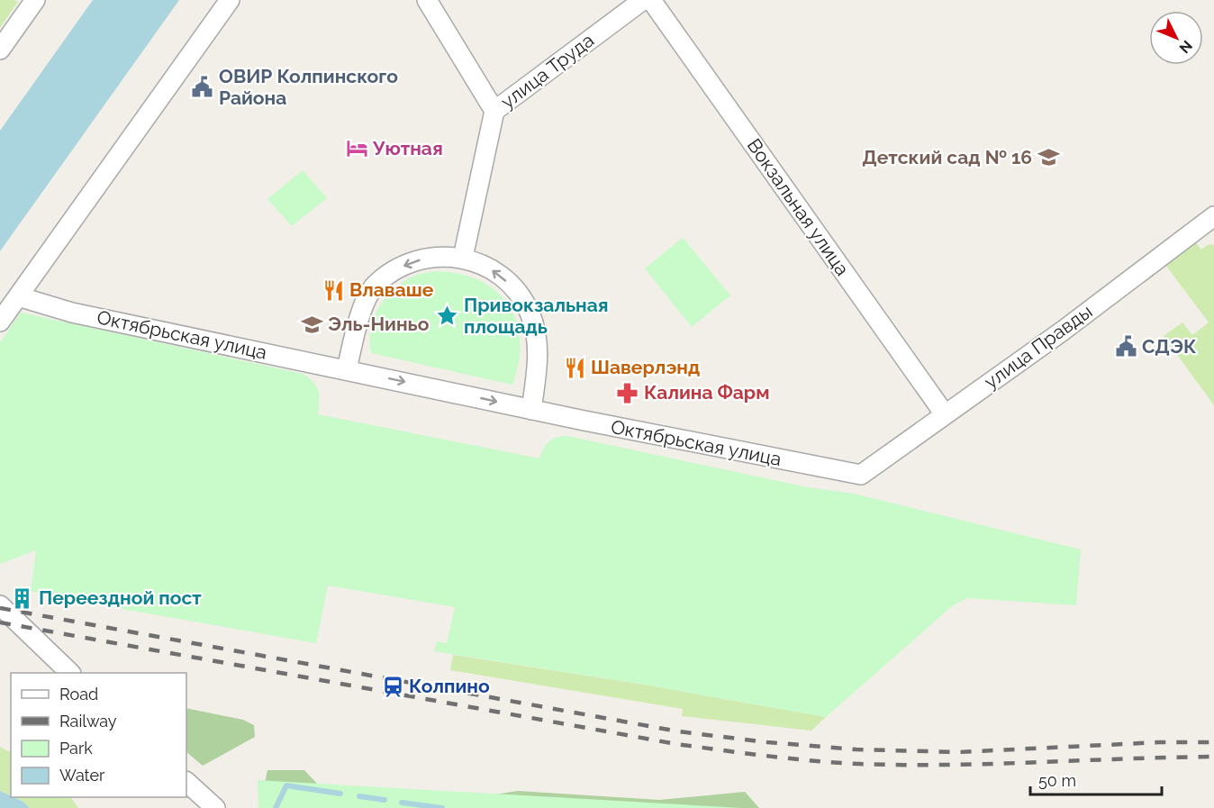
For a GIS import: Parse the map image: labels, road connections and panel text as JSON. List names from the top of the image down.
{
  "streets": {
    "street": [
      "улица Труда",
      "Вокзальная улица",
      "Октябрьская улица",
      "улица Правды"
    ]
  },
  "crossings": [
    ["Вокзальная улица", "улица Правды"],
    ["Октябрьская улица", "улица Правды"]
  ],
  "places": {
    "public building": ["ОВИР Колпинского Района", "СДЭК"],
    "hotel": ["Уютная"],
    "school or university": ["Детский сад № 16", "Эль-Ниньо"],
    "restaurant": ["Влаваше", "Шаверлэнд"],
    "place": ["Привокзальная площадь"],
    "pharmacy": ["Калина Фарм"],
    "building": ["Переездной пост"],
    "station": ["Колпино"]
  },
  "legend": [
    "Road",
    "Railway",
    "Park",
    "Water"
  ],
  "scale_bar": "50 m",
  "north": "bottom right"
}
